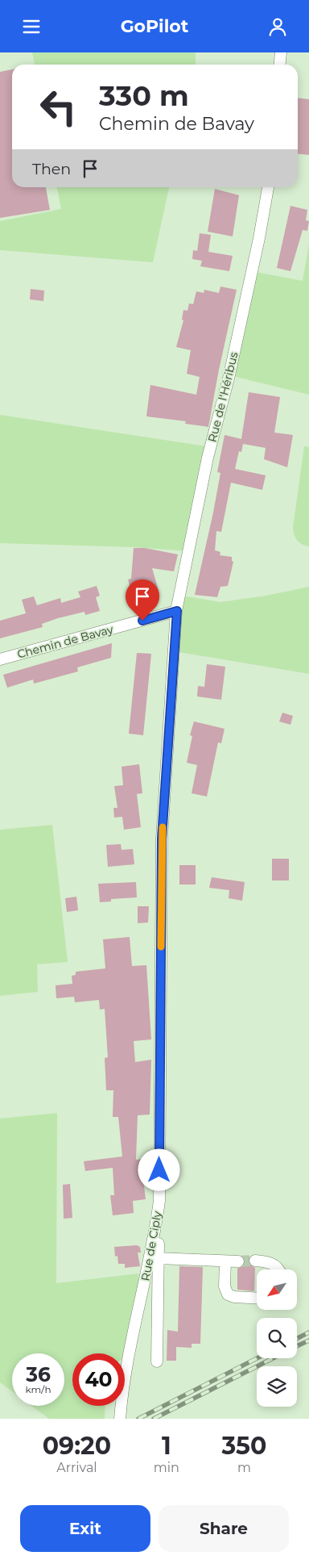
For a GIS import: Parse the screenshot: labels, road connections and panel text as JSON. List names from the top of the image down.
{
  "streets": {
    "street": ["Rue de l'Héribus", "Chemin de Bavay", "Rue de Ciply"]
  },
  "crossings": [
    ["Rue de l'Héribus", "Chemin de Bavay"],
    ["Rue de l'Héribus", "Rue de Ciply"],
    ["Chemin de Bavay", "Rue de Ciply"]
  ],
  "north": "bottom left",
  "page": {
    "header": "GoPilot",
    "turn": ["330 m", "Chemin de Bavay"],
    "then": "Then",
    "speed": "36 km/h",
    "limit": "40",
    "eta": [
      "09:20",
      "Arrival",
      "1",
      "min",
      "350",
      "m"
    ],
    "buttons": ["Exit", "Share"]
  }
}
